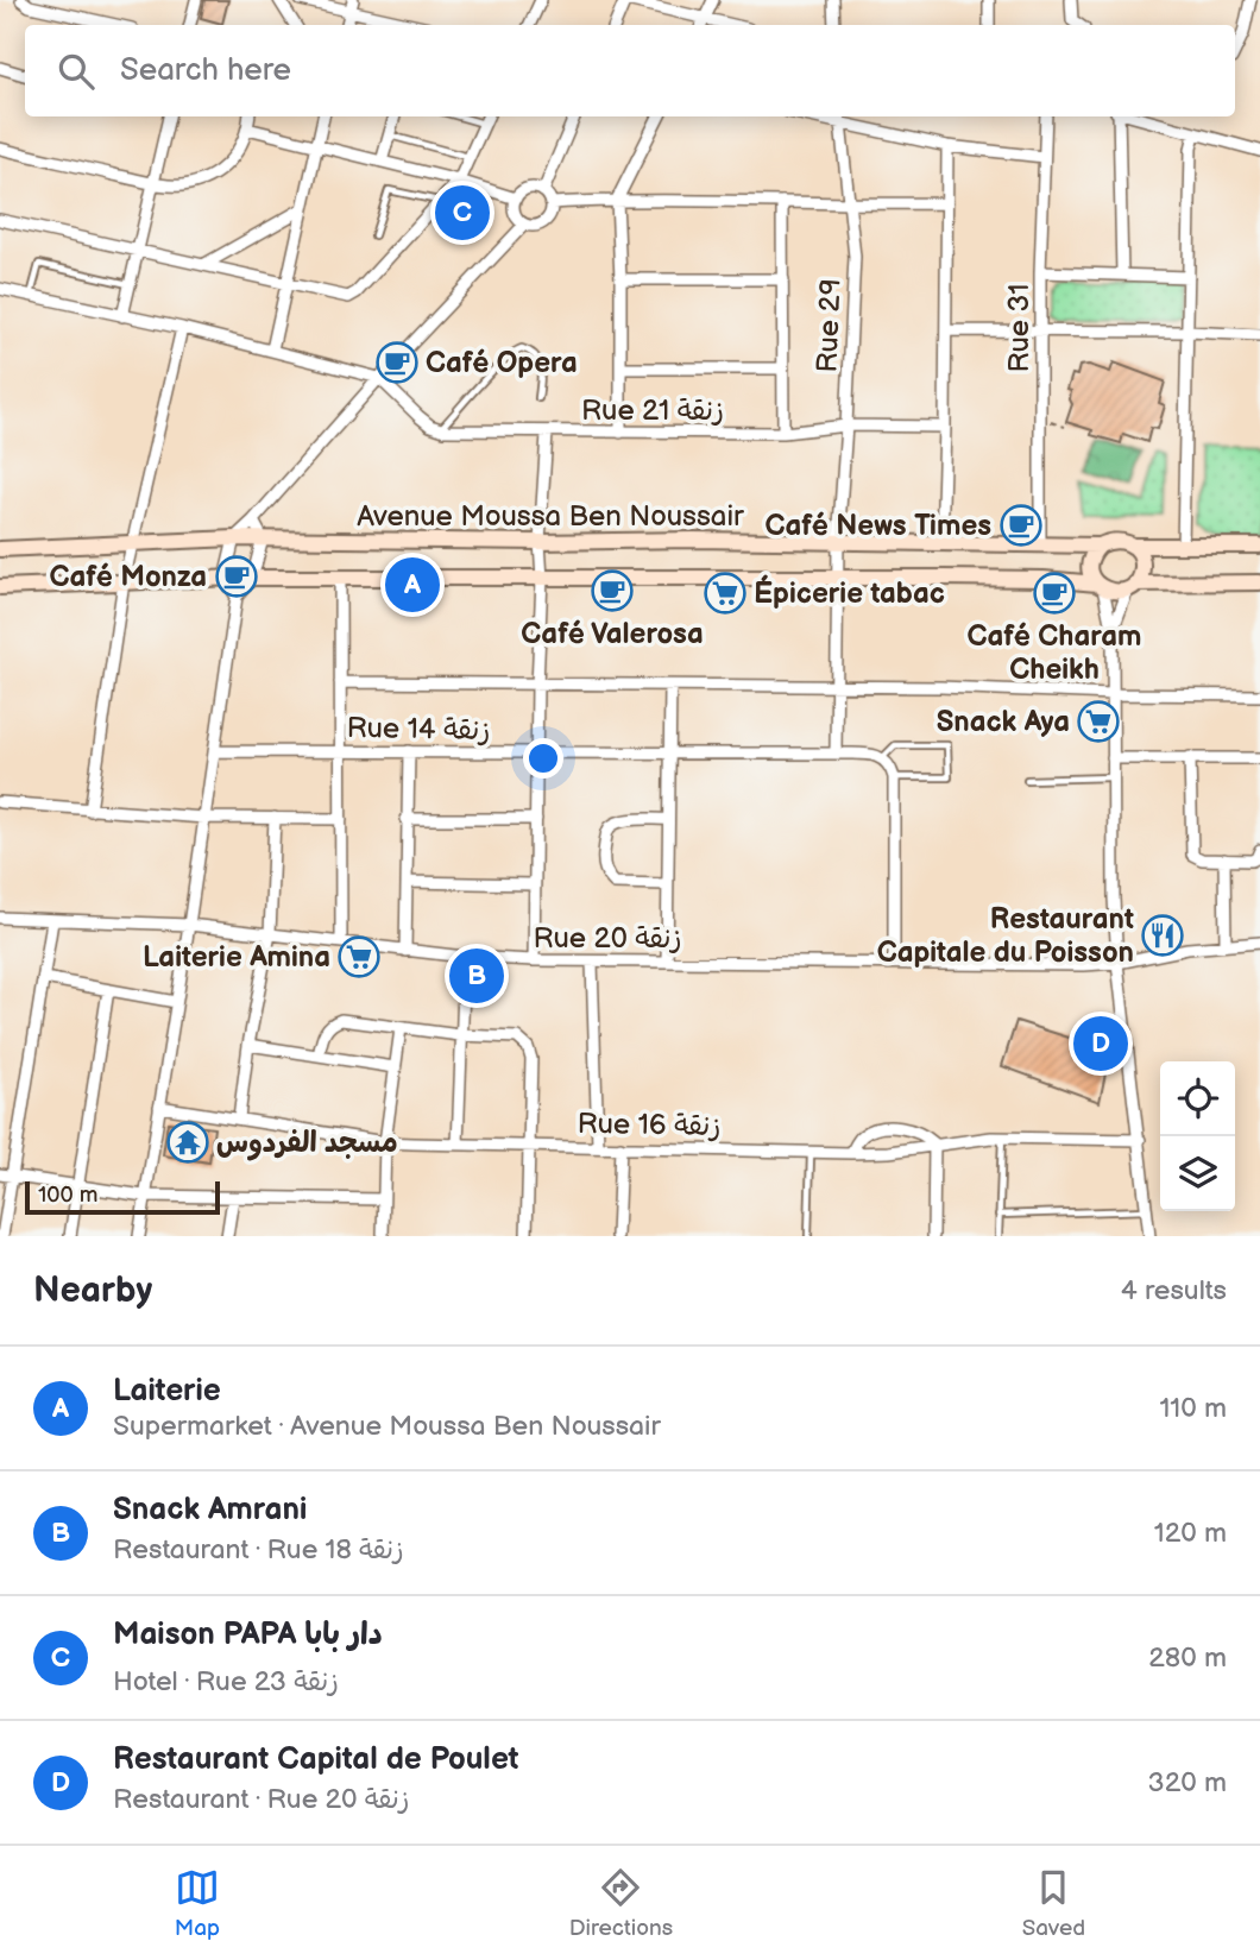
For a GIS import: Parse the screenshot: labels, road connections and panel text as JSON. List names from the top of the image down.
{
  "streets": {
    "street": [
      "Rue 29",
      "Rue 31",
      "Rue 21 زنقة",
      "Avenue Moussa Ben Noussair",
      "Rue 14 زنقة",
      "Rue 20 زنقة",
      "Rue 16 زنقة"
    ]
  },
  "crossings": [
    ["Rue 29", "Rue 21 زنقة"],
    ["Rue 29", "Avenue Moussa Ben Noussair"],
    ["Rue 29", "Rue 14 زنقة"],
    ["Rue 31", "Avenue Moussa Ben Noussair"]
  ],
  "places": {
    "cafe": [
      "Café Opera",
      "Café News Times",
      "Café Monza",
      "Café Valerosa",
      "Café Charam Cheikh"
    ],
    "supermarket": ["Épicerie tabac", "Snack Aya", "Laiterie Amina"],
    "restaurant": ["Restaurant Capitale du Poisson"],
    "temple": ["مسجد الفردوس"]
  },
  "scale_bar": "100 m",
  "page": {
    "search": "Search here",
    "pins": [
      "C",
      "A",
      "B",
      "D"
    ],
    "scale": "100 m",
    "heading": ["Nearby", "4 results"],
    "list": [
      {
        "mark": "A",
        "name": "Laiterie",
        "note": "Supermarket · Avenue Moussa Ben Noussair",
        "value": "110 m"
      },
      {
        "mark": "B",
        "name": "Snack Amrani",
        "note": "Restaurant · Rue 18 زنقة",
        "value": "120 m"
      },
      {
        "mark": "C",
        "name": "Maison PAPA دار بابا",
        "note": "Hotel · Rue 23 زنقة",
        "value": "280 m"
      },
      {
        "mark": "D",
        "name": "Restaurant Capital de Poulet",
        "note": "Restaurant · Rue 20 زنقة",
        "value": "320 m"
      }
    ],
    "nav": ["Map", "Directions", "Saved"]
  }
}
